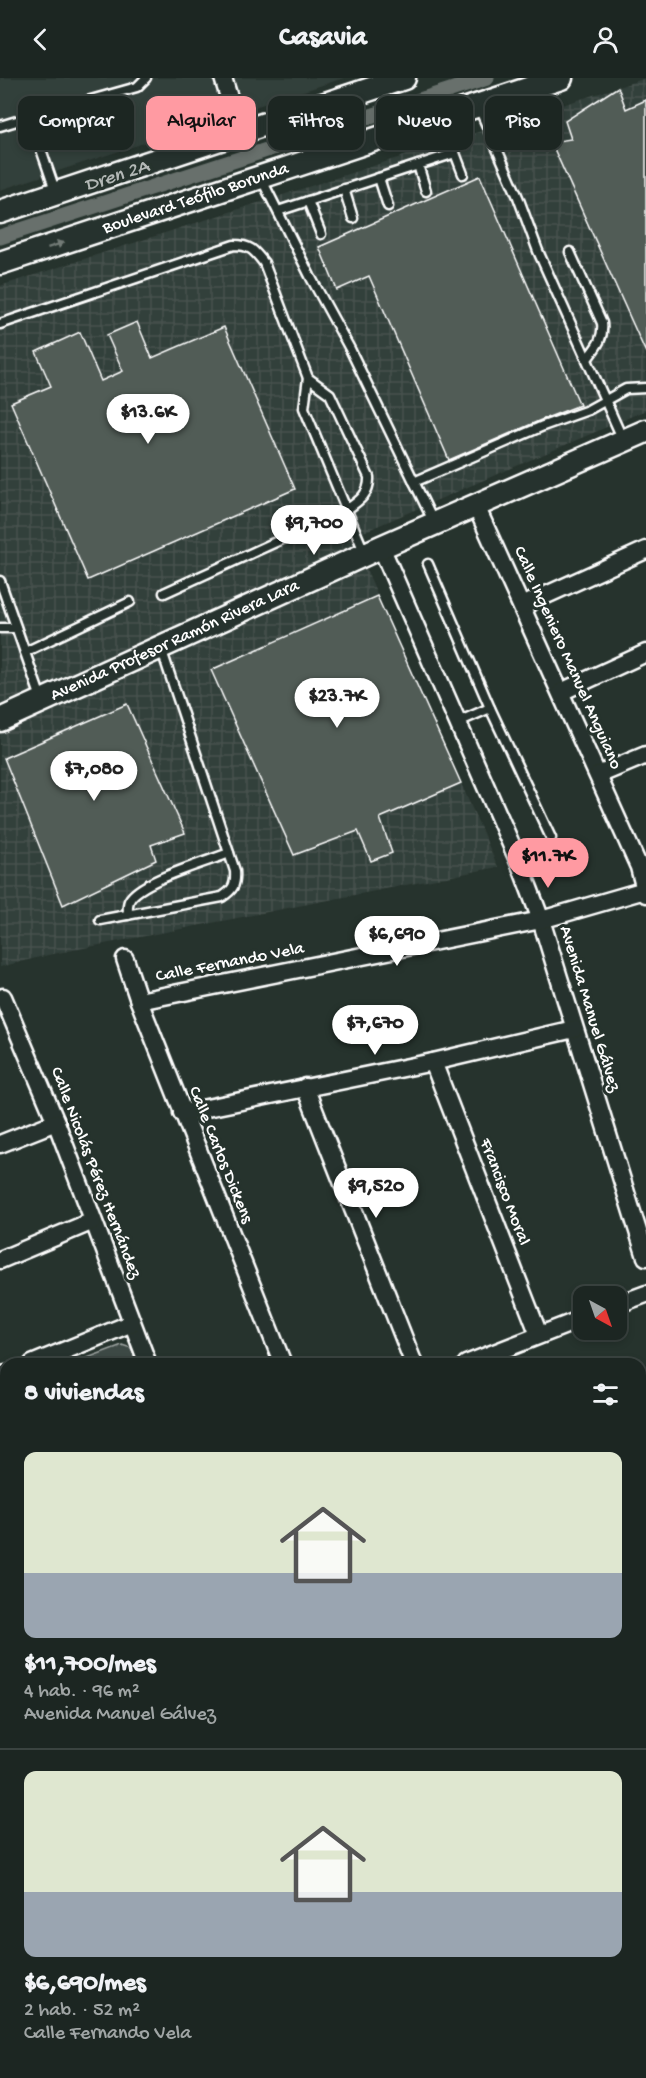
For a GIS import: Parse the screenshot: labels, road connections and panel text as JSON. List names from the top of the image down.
{
  "streets": {
    "main road": ["Boulevard Teófilo Borunda", "Avenida Profesor Ramón Rivera Lara"],
    "street": [
      "Calle Ingeniero Manuel Anguiano",
      "Calle Fernando Vela",
      "Avenida Manuel Gálvez",
      "Calle Carlos Dickens",
      "Calle Nicolás Pérez Hernández",
      "Francisco Moral"
    ]
  },
  "crossings": [
    ["Avenida Profesor Ramón Rivera Lara", "Calle Ingeniero Manuel Anguiano"],
    ["Avenida Profesor Ramón Rivera Lara", "Avenida Manuel Gálvez"],
    ["Calle Ingeniero Manuel Anguiano", "Calle Fernando Vela"],
    ["Calle Fernando Vela", "Avenida Manuel Gálvez"],
    ["Calle Fernando Vela", "Calle Carlos Dickens"]
  ],
  "water": ["Dren 2A"],
  "north": "bottom right",
  "page": {
    "header": "Casavia",
    "chip": [
      "Comprar",
      "Alquilar",
      "Filtros",
      "Nuevo",
      "Piso"
    ],
    "price": [
      "$13.6K",
      "$9,700",
      "$23.7K",
      "$7,080",
      "$11.7K",
      "$6,690",
      "$7,670",
      "$9,520"
    ],
    "heading": "8 viviendas",
    "list": [
      {
        "name": "$11,700/mes",
        "note": "4 hab. · 96 m² · Avenida Manuel Gálvez"
      },
      {
        "name": "$6,690/mes",
        "note": "2 hab. · 52 m² · Calle Fernando Vela"
      }
    ]
  }
}
